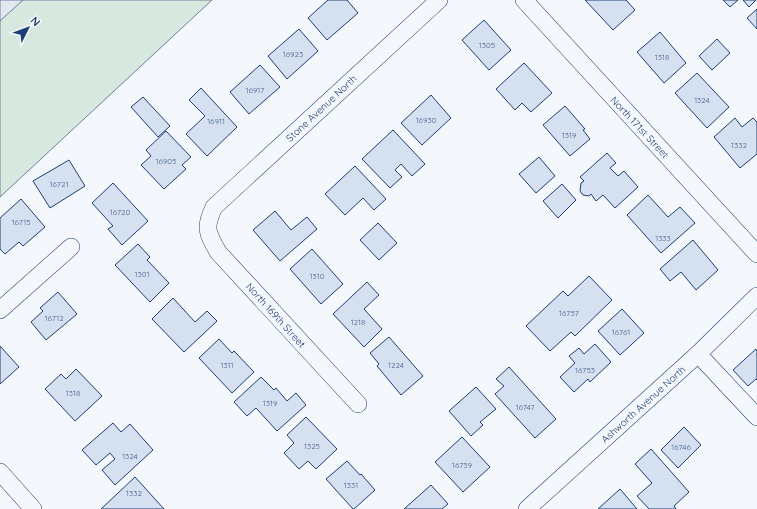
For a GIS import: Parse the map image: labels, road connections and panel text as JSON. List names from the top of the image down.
{
  "streets": {
    "street": [
      "Stone Avenue North",
      "North 171st Street",
      "North 169th Street",
      "Ashworth Avenue North"
    ]
  },
  "crossings": [
    ["Stone Avenue North", "North 169th Street"]
  ],
  "house_numbers": [
    "1305",
    "16923",
    "1318",
    "16917",
    "1324",
    "16930",
    "16911",
    "1319",
    "1332",
    "16905",
    "16721",
    "16720",
    "16715",
    "1333",
    "1301",
    "1310",
    "16757",
    "16712",
    "1218",
    "16761",
    "1311",
    "1224",
    "16753",
    "1318",
    "1319",
    "16747",
    "1325",
    "16746",
    "1324",
    "16739",
    "1331",
    "1332"
  ],
  "north": "top right"
}
